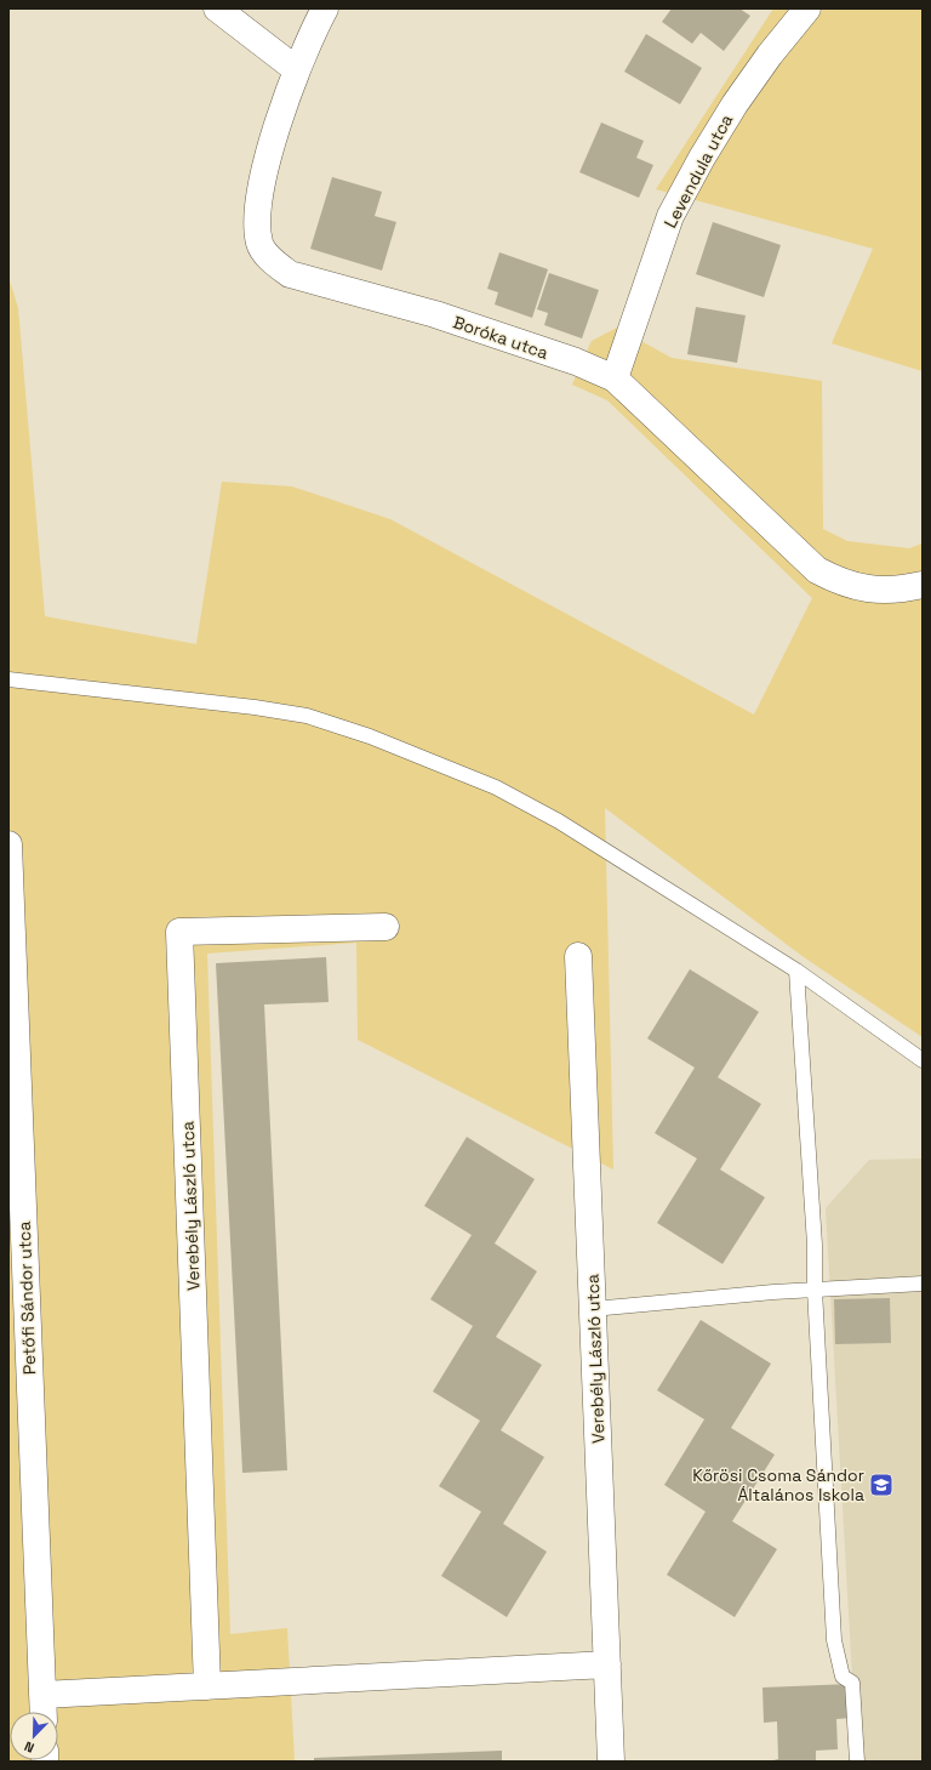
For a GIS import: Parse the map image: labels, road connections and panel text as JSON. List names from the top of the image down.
{
  "streets": {
    "street": [
      "Levendula utca",
      "Boróka utca",
      "Verebély László utca",
      "Petőfi Sándor utca"
    ]
  },
  "crossings": [
    ["Levendula utca", "Boróka utca"]
  ],
  "places": {
    "school or university": ["Kőrösi Csoma Sándor Általános Iskola"]
  },
  "north": "bottom left"
}
